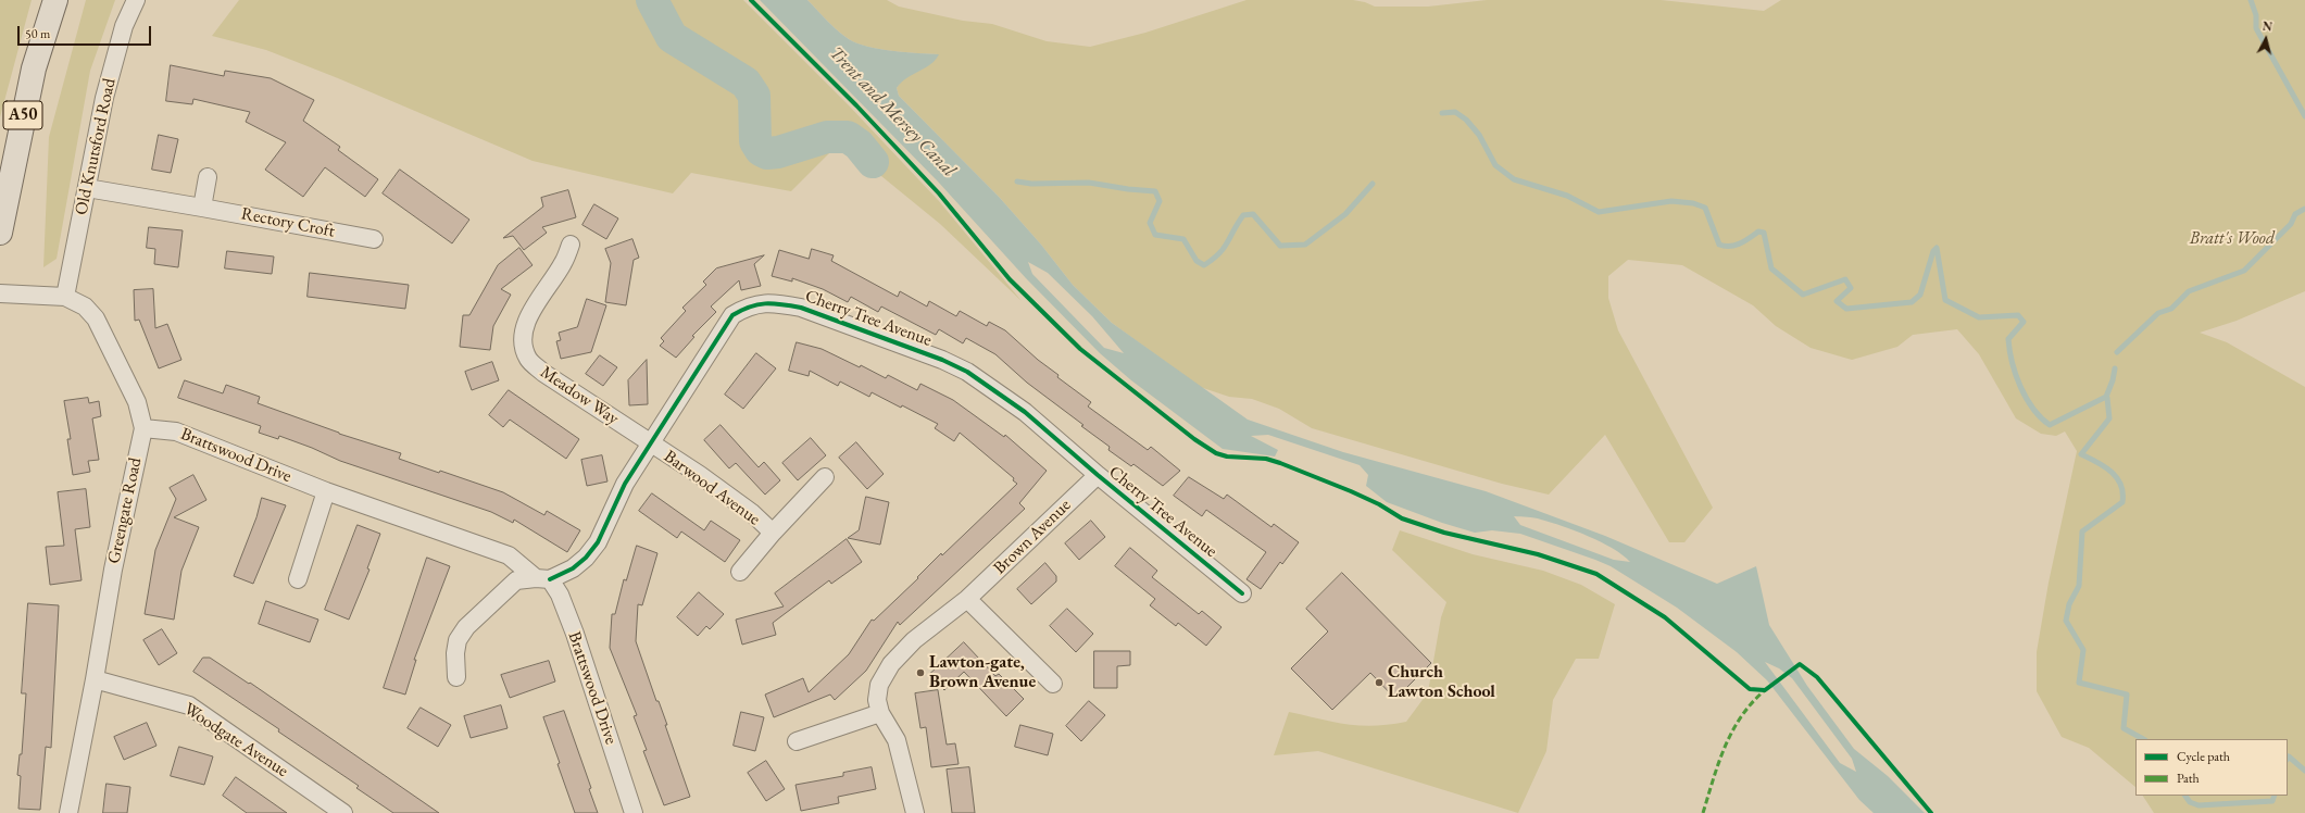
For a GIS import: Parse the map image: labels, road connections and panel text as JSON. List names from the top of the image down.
{
  "streets": {
    "main road": ["A50"],
    "street": [
      "Old Knutsford Road",
      "Rectory Croft",
      "Cherry Tree Avenue",
      "Meadow Way",
      "Brattswood Drive",
      "Barwood Avenue",
      "Greengate Road",
      "Brown Avenue",
      "Woodgate Avenue"
    ]
  },
  "crossings": [
    ["Old Knutsford Road", "Rectory Croft"],
    ["Old Knutsford Road", "Greengate Road"],
    ["Cherry Tree Avenue", "Meadow Way"],
    ["Cherry Tree Avenue", "Brattswood Drive"],
    ["Cherry Tree Avenue", "Barwood Avenue"],
    ["Cherry Tree Avenue", "Brown Avenue"],
    ["Meadow Way", "Barwood Avenue"],
    ["Brattswood Drive", "Greengate Road"],
    ["Greengate Road", "Woodgate Avenue"]
  ],
  "water": ["Trent and Mersey Canal"],
  "parks": ["Bratt's Wood"],
  "places": ["Lawton-gate, Brown Avenue", "Church Lawton School"],
  "legend": ["Cycle path", "Path"],
  "scale_bar": "50 m",
  "north": "top"
}
